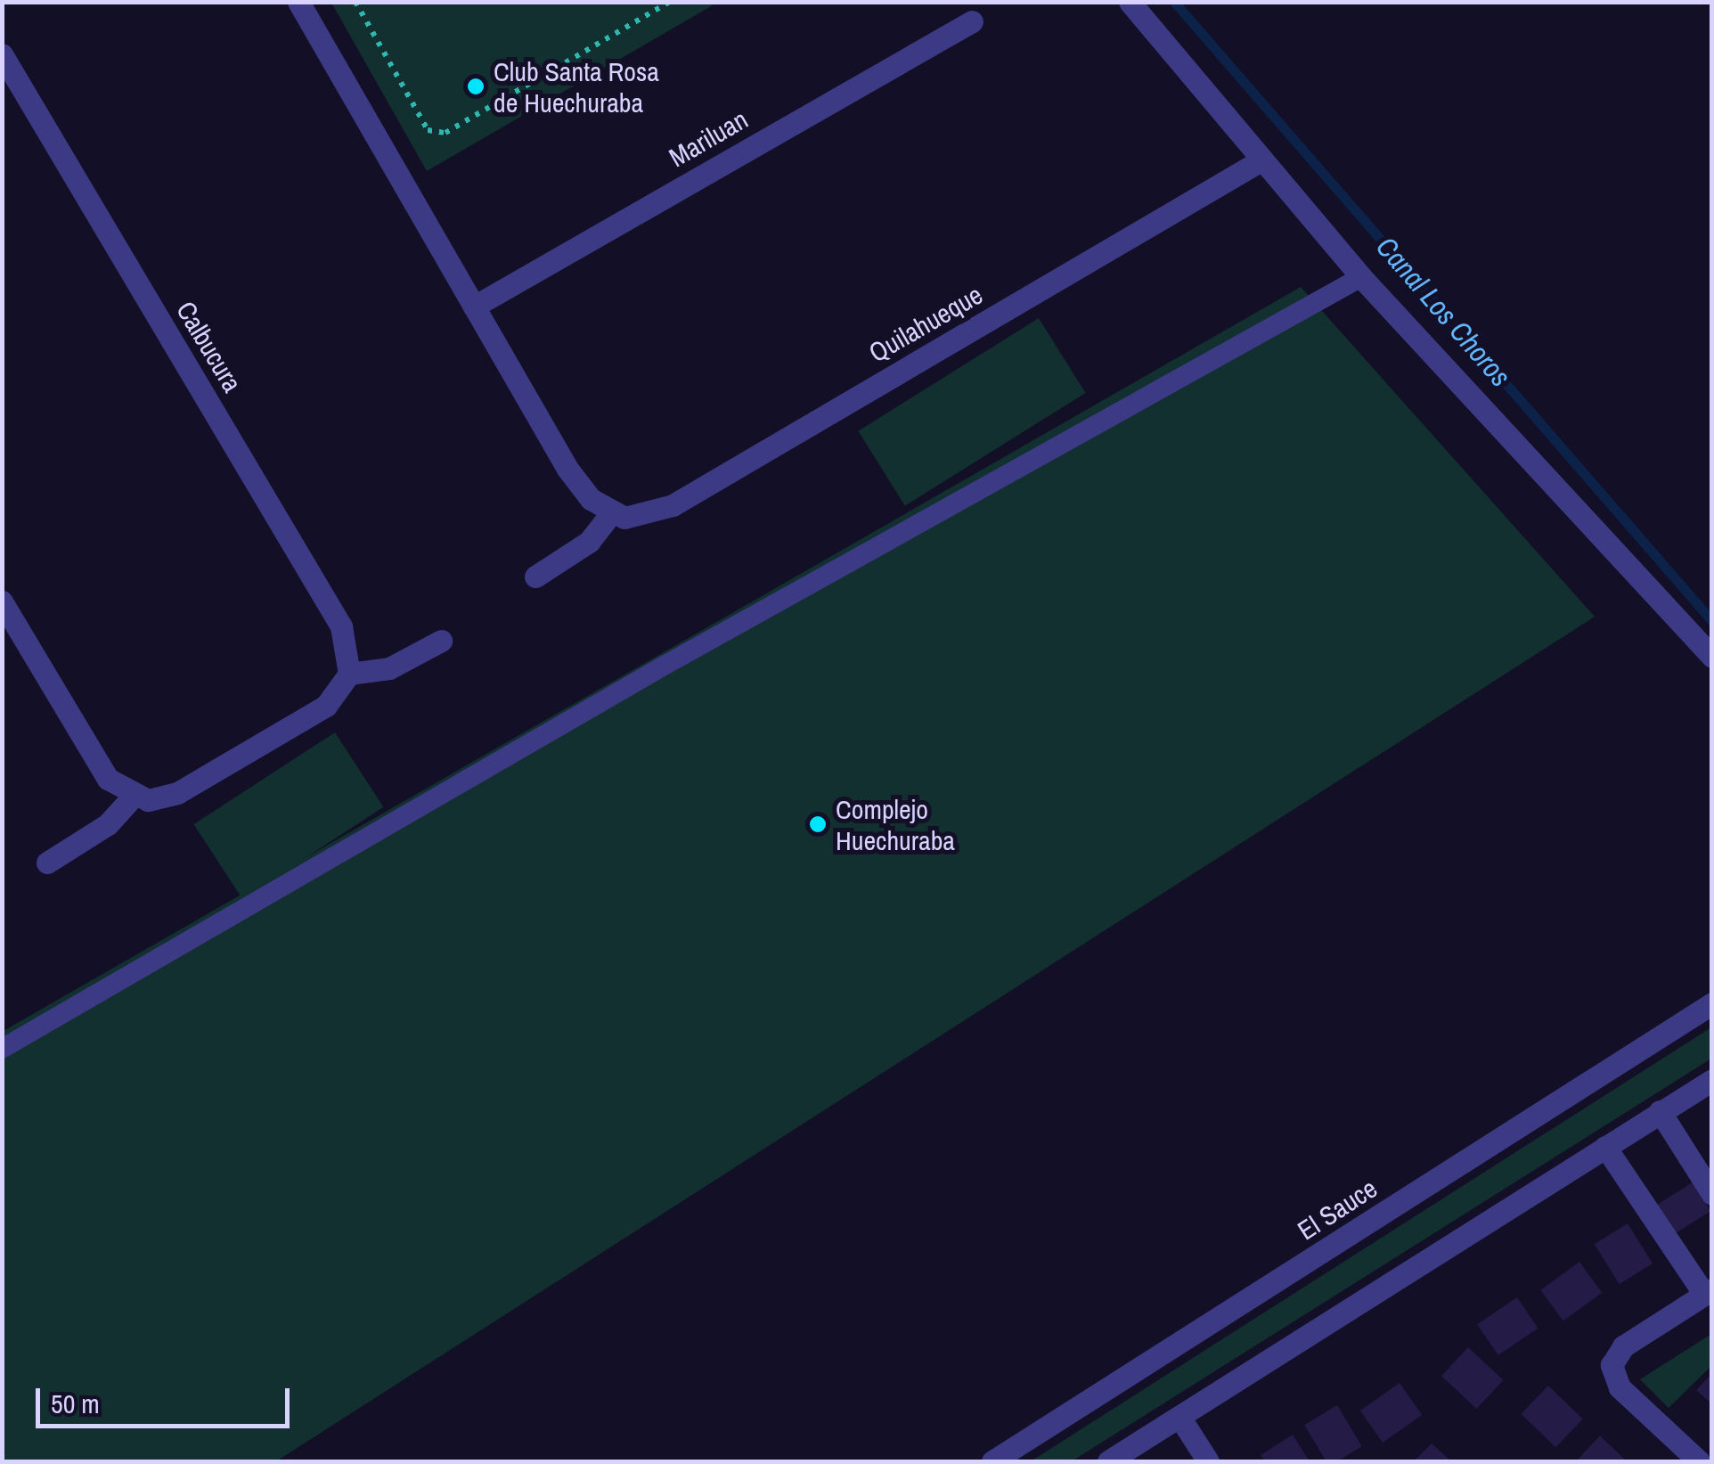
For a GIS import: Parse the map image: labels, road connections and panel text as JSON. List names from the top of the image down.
{
  "streets": {
    "street": [
      "Mariluan",
      "Quilahueque",
      "Calbucura",
      "El Sauce"
    ]
  },
  "water": ["Canal Los Choros"],
  "places": ["Club Santa Rosa de Huechuraba", "Complejo Huechuraba"],
  "scale_bar": "50 m"
}
